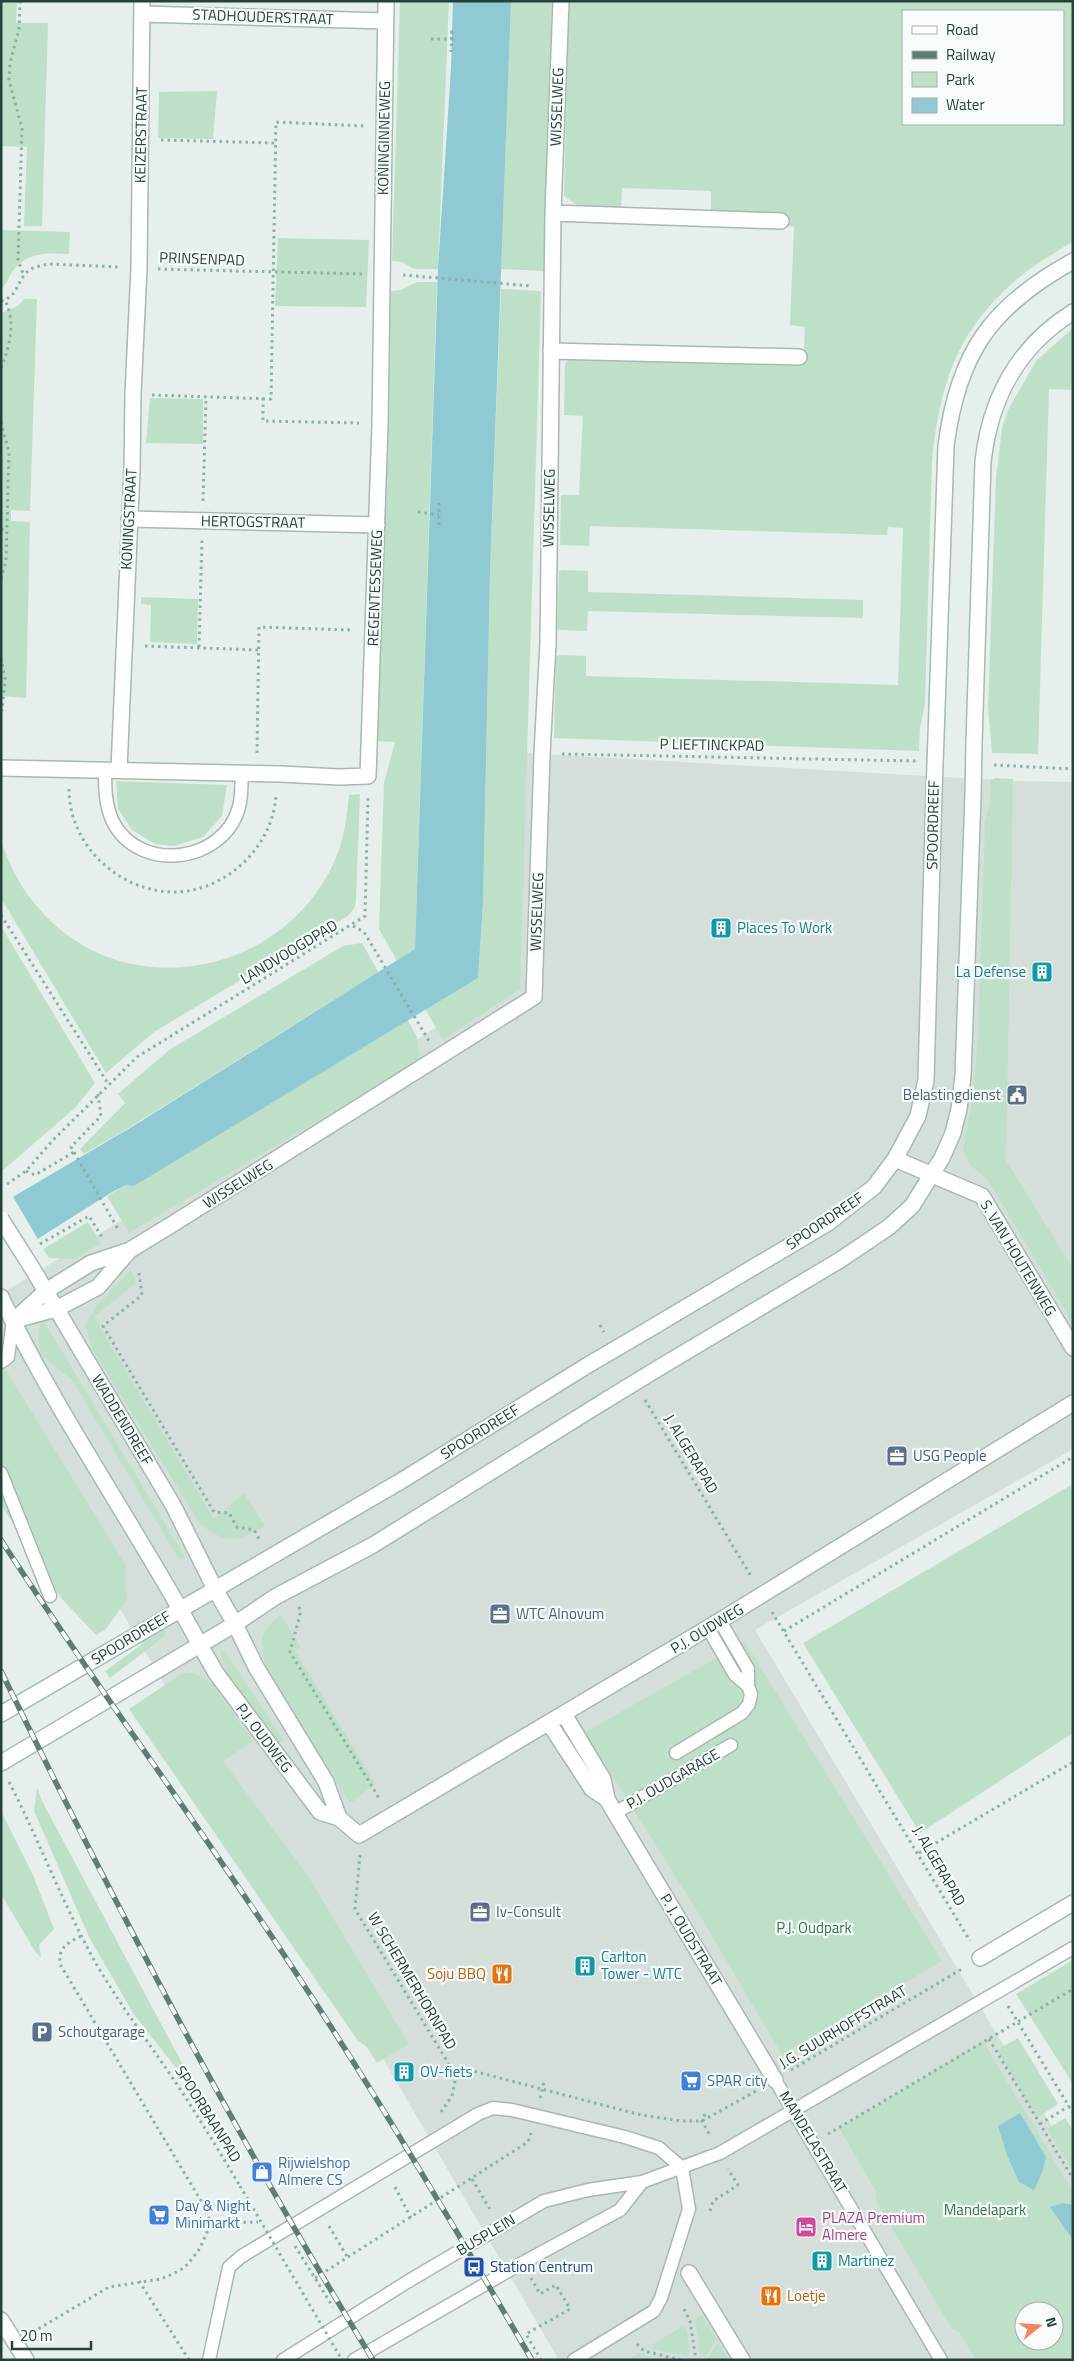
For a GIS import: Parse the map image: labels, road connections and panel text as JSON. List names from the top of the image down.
{
  "streets": {
    "street": [
      "STADHOUDERSTRAAT",
      "WISSELWEG",
      "KEIZERSTRAAT",
      "KONINGINNEWEG",
      "KONINGSTRAAT",
      "HERTOGSTRAAT",
      "REGENTESSEWEG",
      "SPOORDREEF",
      "S. VAN HOUTENWEG",
      "WADDENDREEF",
      "P.J. OUDWEG",
      "P. J. OUDSTRAAT"
    ],
    "lane": ["P.J. OUDGARAGE", "MANDELASTRAAT", "BUSPLEIN"],
    "path": [
      "PRINSENPAD",
      "P LIEFTINCKPAD",
      "LANDVOOGDPAD",
      "J. ALGERAPAD",
      "W SCHERMERHORNPAD",
      "J.G. SUURHOFFSTRAAT",
      "SPOORBAANPAD"
    ]
  },
  "crossings": [
    ["STADHOUDERSTRAAT", "KEIZERSTRAAT"],
    ["STADHOUDERSTRAAT", "KONINGINNEWEG"],
    ["WISSELWEG", "PRINSENPAD"],
    ["WISSELWEG", "P LIEFTINCKPAD"],
    ["WISSELWEG", "WADDENDREEF"],
    ["KEIZERSTRAAT", "PRINSENPAD"],
    ["KEIZERSTRAAT", "KONINGSTRAAT"],
    ["KONINGINNEWEG", "PRINSENPAD"],
    ["KONINGINNEWEG", "REGENTESSEWEG"],
    ["PRINSENPAD", "KONINGSTRAAT"],
    ["PRINSENPAD", "REGENTESSEWEG"],
    ["KONINGSTRAAT", "HERTOGSTRAAT"],
    ["HERTOGSTRAAT", "REGENTESSEWEG"],
    ["REGENTESSEWEG", "LANDVOOGDPAD"],
    ["SPOORDREEF", "S. VAN HOUTENWEG"],
    ["SPOORDREEF", "WADDENDREEF"],
    ["WADDENDREEF", "P.J. OUDWEG"],
    ["J. ALGERAPAD", "P.J. OUDWEG"],
    ["J. ALGERAPAD", "J.G. SUURHOFFSTRAAT"],
    ["P.J. OUDWEG", "P.J. OUDGARAGE"],
    ["P.J. OUDWEG", "P. J. OUDSTRAAT"],
    ["P.J. OUDWEG", "W SCHERMERHORNPAD"],
    ["P.J. OUDGARAGE", "P. J. OUDSTRAAT"],
    ["P. J. OUDSTRAAT", "J.G. SUURHOFFSTRAAT"],
    ["P. J. OUDSTRAAT", "MANDELASTRAAT"],
    ["W SCHERMERHORNPAD", "J.G. SUURHOFFSTRAAT"],
    ["J.G. SUURHOFFSTRAAT", "MANDELASTRAAT"],
    ["MANDELASTRAAT", "BUSPLEIN"]
  ],
  "parks": ["P.J. Oudpark", "Mandelapark"],
  "places": {
    "building": [
      "Places To Work",
      "La Defense",
      "Carlton Tower - WTC",
      "OV-fiets",
      "Martinez"
    ],
    "public building": ["Belastingdienst"],
    "office": ["USG People", "WTC Alnovum", "Iv-Consult"],
    "restaurant": ["Soju BBQ", "Loetje"],
    "parking": ["Schoutgarage"],
    "supermarket": ["SPAR city", "Day & Night Minimarkt"],
    "shop": ["Rijwielshop Almere CS"],
    "hotel": ["PLAZA Premium Almere"],
    "bus stop": ["Station Centrum"]
  },
  "legend": [
    "Road",
    "Railway",
    "Park",
    "Water"
  ],
  "scale_bar": "20 m",
  "north": "right"
}
